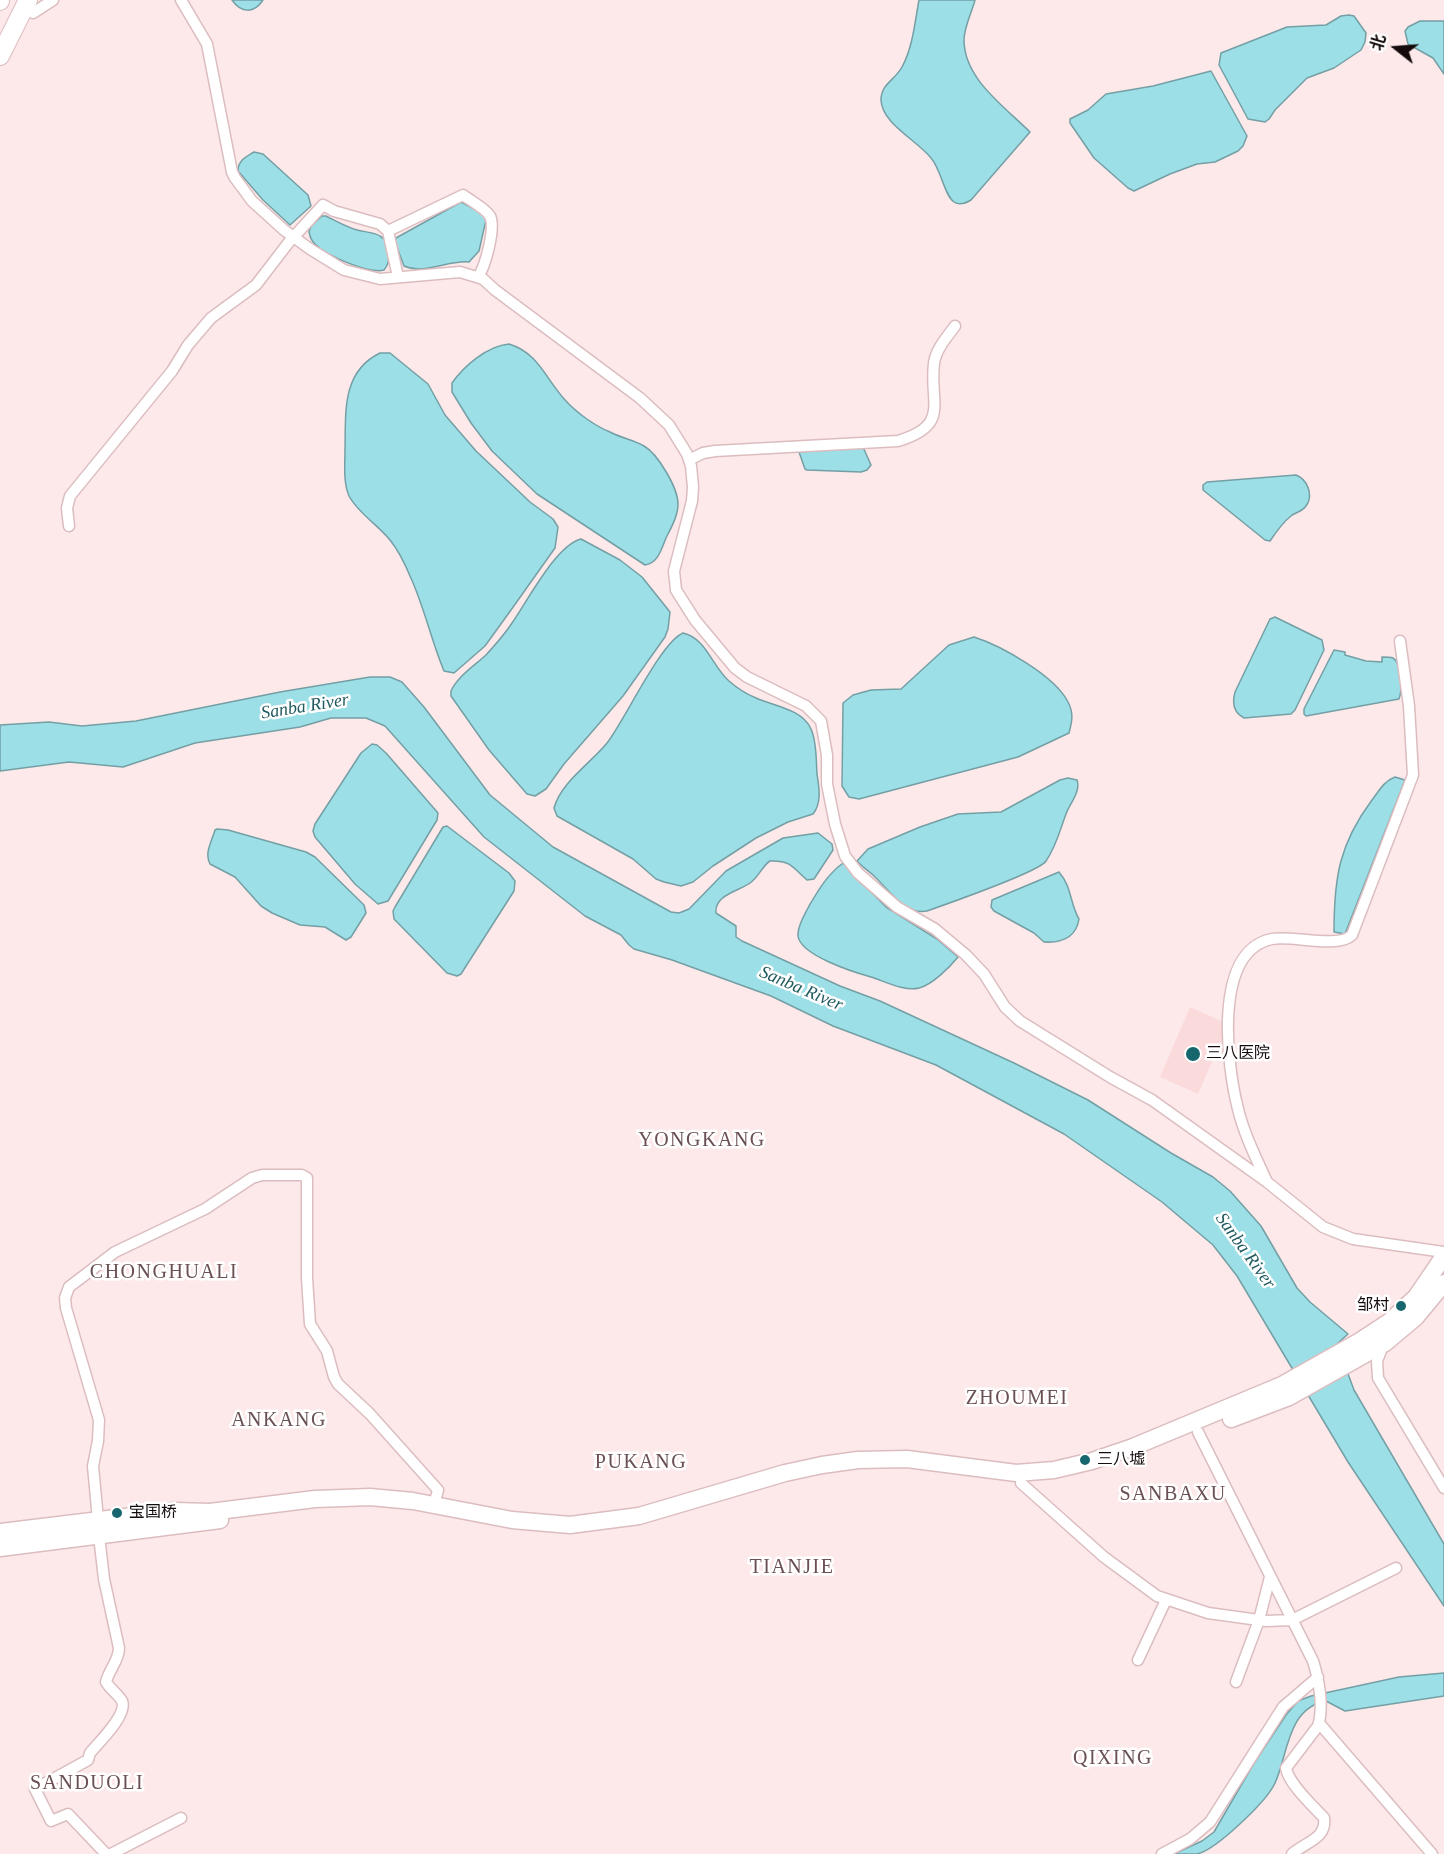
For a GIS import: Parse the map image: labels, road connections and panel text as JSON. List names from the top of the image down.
{
  "districts": [
    "YONGKANG",
    "CHONGHUALI",
    "ZHOUMEI",
    "ANKANG",
    "PUKANG",
    "SANBAXU",
    "TIANJIE",
    "QIXING",
    "SANDUOLI"
  ],
  "water": ["Sanba River"],
  "places": [
    "三八医院",
    "邹村",
    "三八墟",
    "宝国桥"
  ],
  "north": "left"
}
